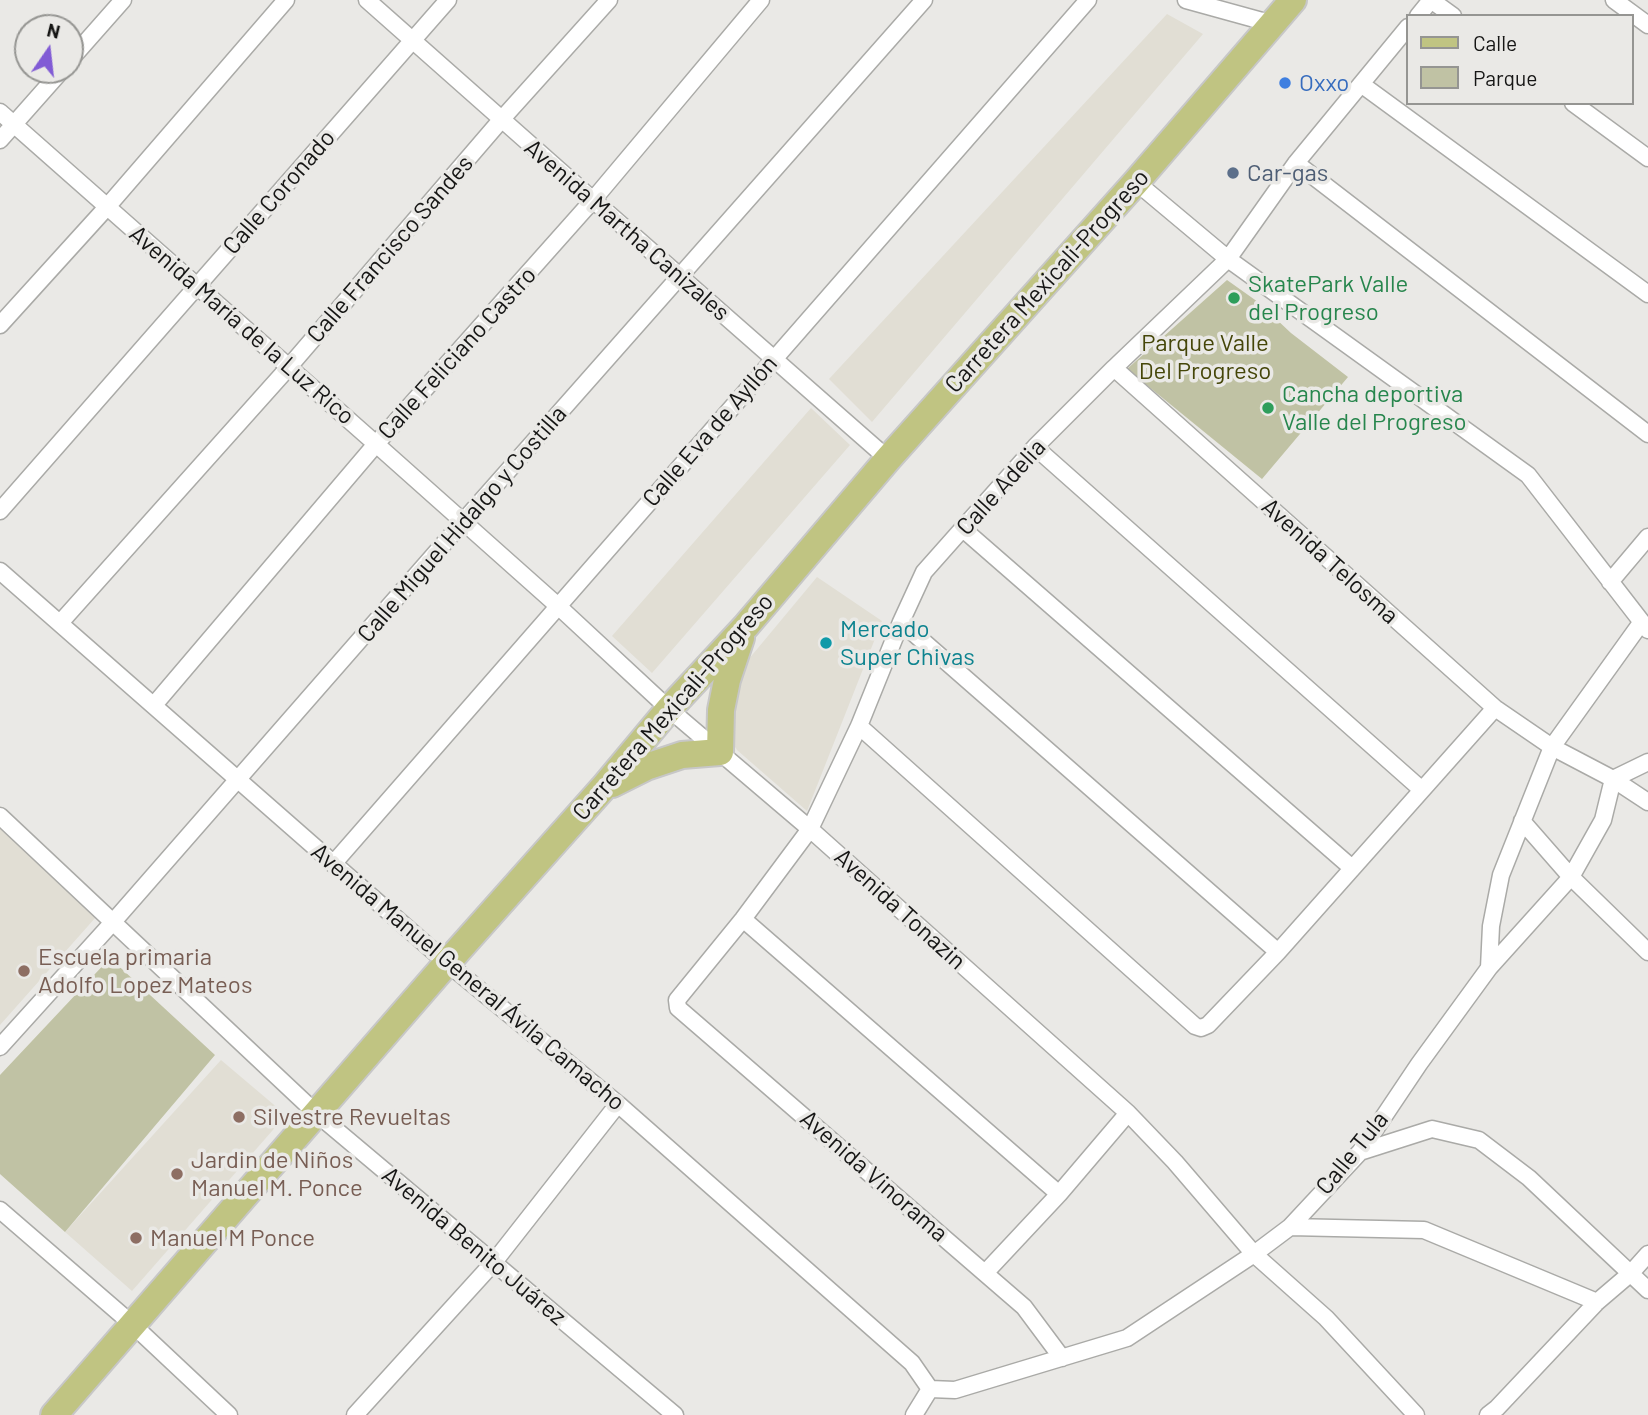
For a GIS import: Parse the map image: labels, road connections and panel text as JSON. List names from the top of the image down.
{
  "streets": {
    "main road": ["Carretera Mexicali-Progreso"],
    "street": [
      "Calle Coronado",
      "Avenida Martha Canizales",
      "Calle Francisco Sandes",
      "Avenida María de la Luz Rico",
      "Calle Feliciano Castro",
      "Calle Eva de Ayllón",
      "Calle Adelia",
      "Calle Miguel Hidalgo y Costilla",
      "Avenida Telosma",
      "Avenida Tonazin",
      "Avenida Manuel General Ávila Camacho",
      "Calle Tula",
      "Avenida Vinorama",
      "Avenida Benito Juárez"
    ]
  },
  "crossings": [
    ["Calle Coronado", "Avenida Martha Canizales"],
    ["Calle Coronado", "Avenida María de la Luz Rico"],
    ["Avenida Martha Canizales", "Calle Francisco Sandes"],
    ["Avenida Martha Canizales", "Carretera Mexicali-Progreso"],
    ["Avenida Martha Canizales", "Calle Feliciano Castro"],
    ["Avenida Martha Canizales", "Calle Eva de Ayllón"],
    ["Avenida Martha Canizales", "Calle Miguel Hidalgo y Costilla"],
    ["Calle Francisco Sandes", "Avenida María de la Luz Rico"],
    ["Calle Francisco Sandes", "Avenida Manuel General Ávila Camacho"],
    ["Carretera Mexicali-Progreso", "Avenida María de la Luz Rico"],
    ["Carretera Mexicali-Progreso", "Avenida Tonazin"],
    ["Carretera Mexicali-Progreso", "Avenida Manuel General Ávila Camacho"],
    ["Carretera Mexicali-Progreso", "Avenida Benito Juárez"],
    ["Avenida María de la Luz Rico", "Calle Feliciano Castro"],
    ["Avenida María de la Luz Rico", "Calle Eva de Ayllón"],
    ["Avenida María de la Luz Rico", "Calle Miguel Hidalgo y Costilla"],
    ["Avenida María de la Luz Rico", "Avenida Tonazin"],
    ["Calle Feliciano Castro", "Avenida Manuel General Ávila Camacho"],
    ["Calle Eva de Ayllón", "Avenida Manuel General Ávila Camacho"],
    ["Calle Adelia", "Avenida Telosma"],
    ["Calle Adelia", "Avenida Tonazin"],
    ["Calle Adelia", "Avenida Vinorama"],
    ["Calle Miguel Hidalgo y Costilla", "Avenida Manuel General Ávila Camacho"],
    ["Calle Miguel Hidalgo y Costilla", "Avenida Benito Juárez"],
    ["Avenida Telosma", "Calle Tula"],
    ["Avenida Tonazin", "Calle Tula"],
    ["Avenida Manuel General Ávila Camacho", "Calle Tula"],
    ["Calle Tula", "Avenida Vinorama"]
  ],
  "parks": ["Parque Valle Del Progreso"],
  "places": [
    "Oxxo",
    "Car-gas",
    "SkatePark Valle del Progreso",
    "Cancha deportiva Valle del Progreso",
    "Mercado Super Chivas",
    "Escuela primaria Adolfo Lopez Mateos",
    "Silvestre Revueltas",
    "Jardin de Niños Manuel M. Ponce",
    "Manuel M Ponce"
  ],
  "legend": ["Calle", "Parque"],
  "north": "top"
}
